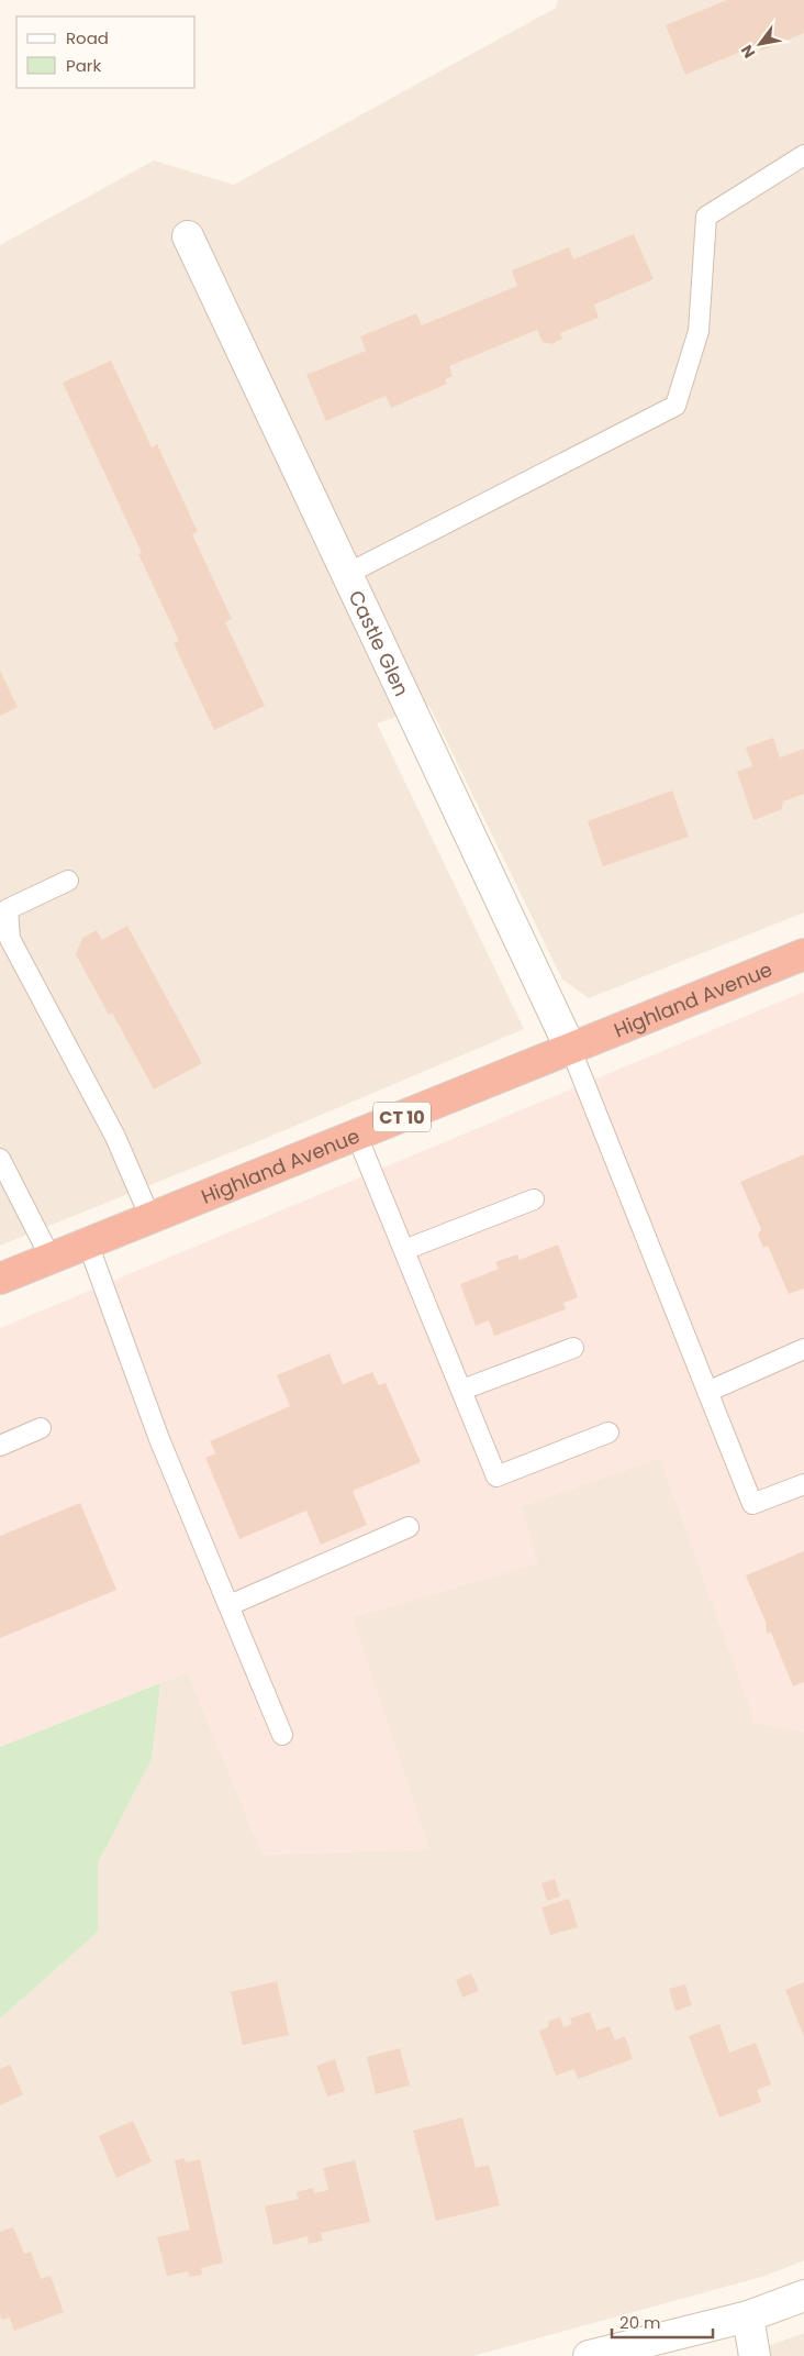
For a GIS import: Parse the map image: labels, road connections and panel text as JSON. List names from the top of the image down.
{
  "streets": {
    "highway": ["Highland Avenue", "CT 10"],
    "street": ["Castle Glen"]
  },
  "crossings": [
    ["Castle Glen", "Highland Avenue"]
  ],
  "legend": ["Road", "Park"],
  "scale_bar": "20 m",
  "north": "bottom left"
}
